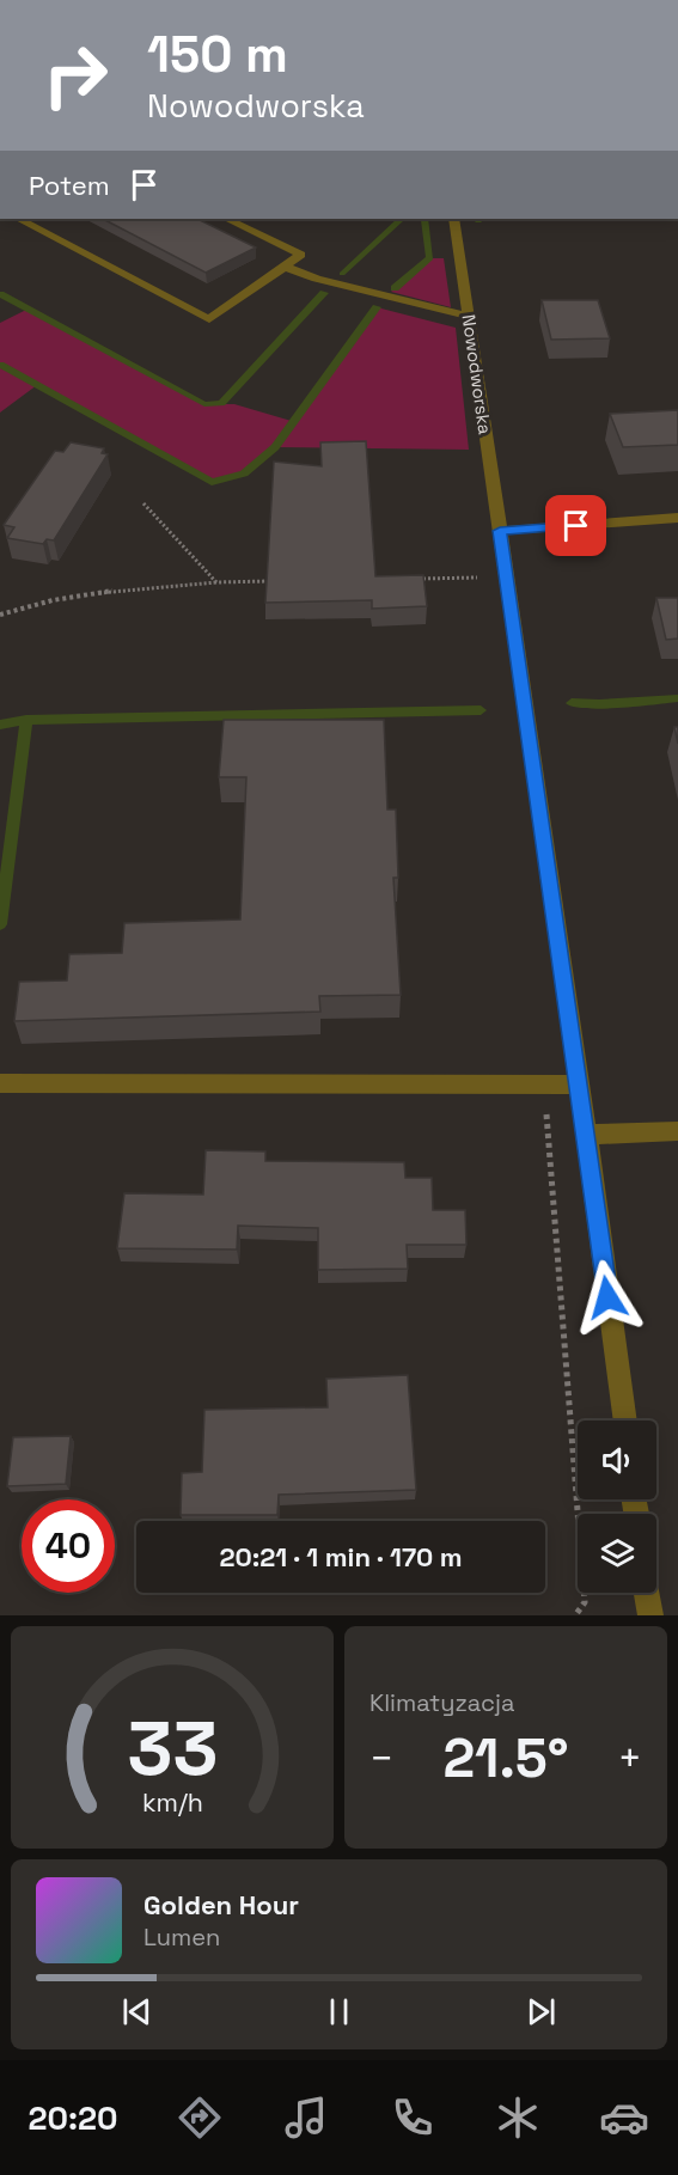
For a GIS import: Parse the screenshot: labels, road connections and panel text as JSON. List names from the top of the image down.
{
  "streets": {
    "street": ["Nowodworska"]
  },
  "page": {
    "turn": ["150 m", "Nowodworska"],
    "then": "Potem",
    "limit": "40",
    "trip": "20:21 · 1 min · 170 m",
    "tile": "Klimatyzacja",
    "heat": ["−", "21.5°", "+"],
    "song": ["Golden Hour", "Lumen"],
    "tabs": "20:20",
    "gauge": ["33", "km/h"]
  }
}
